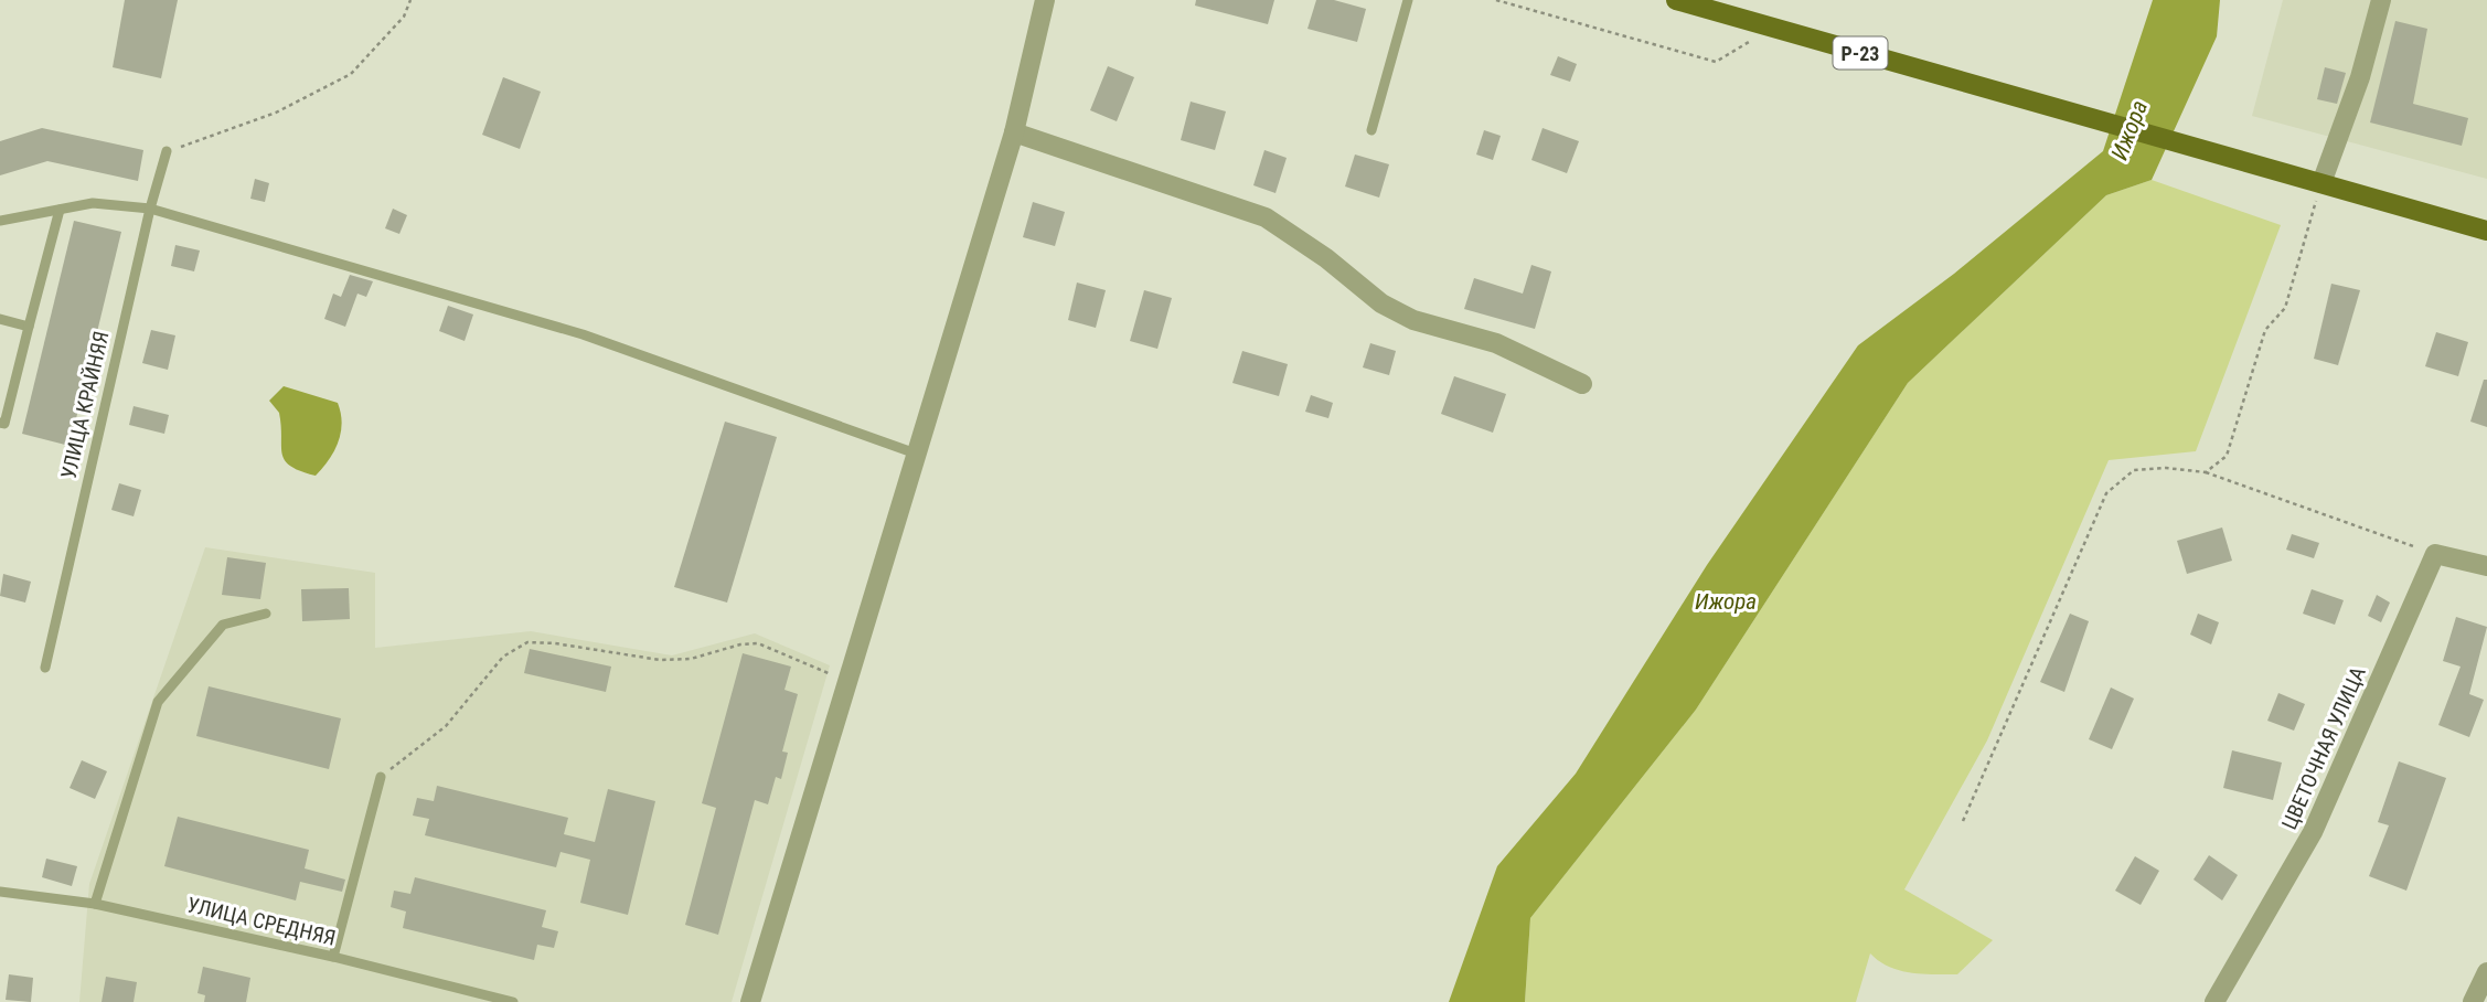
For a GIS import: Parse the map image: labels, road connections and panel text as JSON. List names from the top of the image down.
{
  "streets": {
    "main road": ["Р-23"],
    "street": ["ЦВЕТОЧНАЯ УЛИЦА"],
    "lane": ["УЛИЦА КРАЙНЯЯ", "УЛИЦА СРЕДНЯЯ"]
  },
  "water": ["Ижора"]
}
